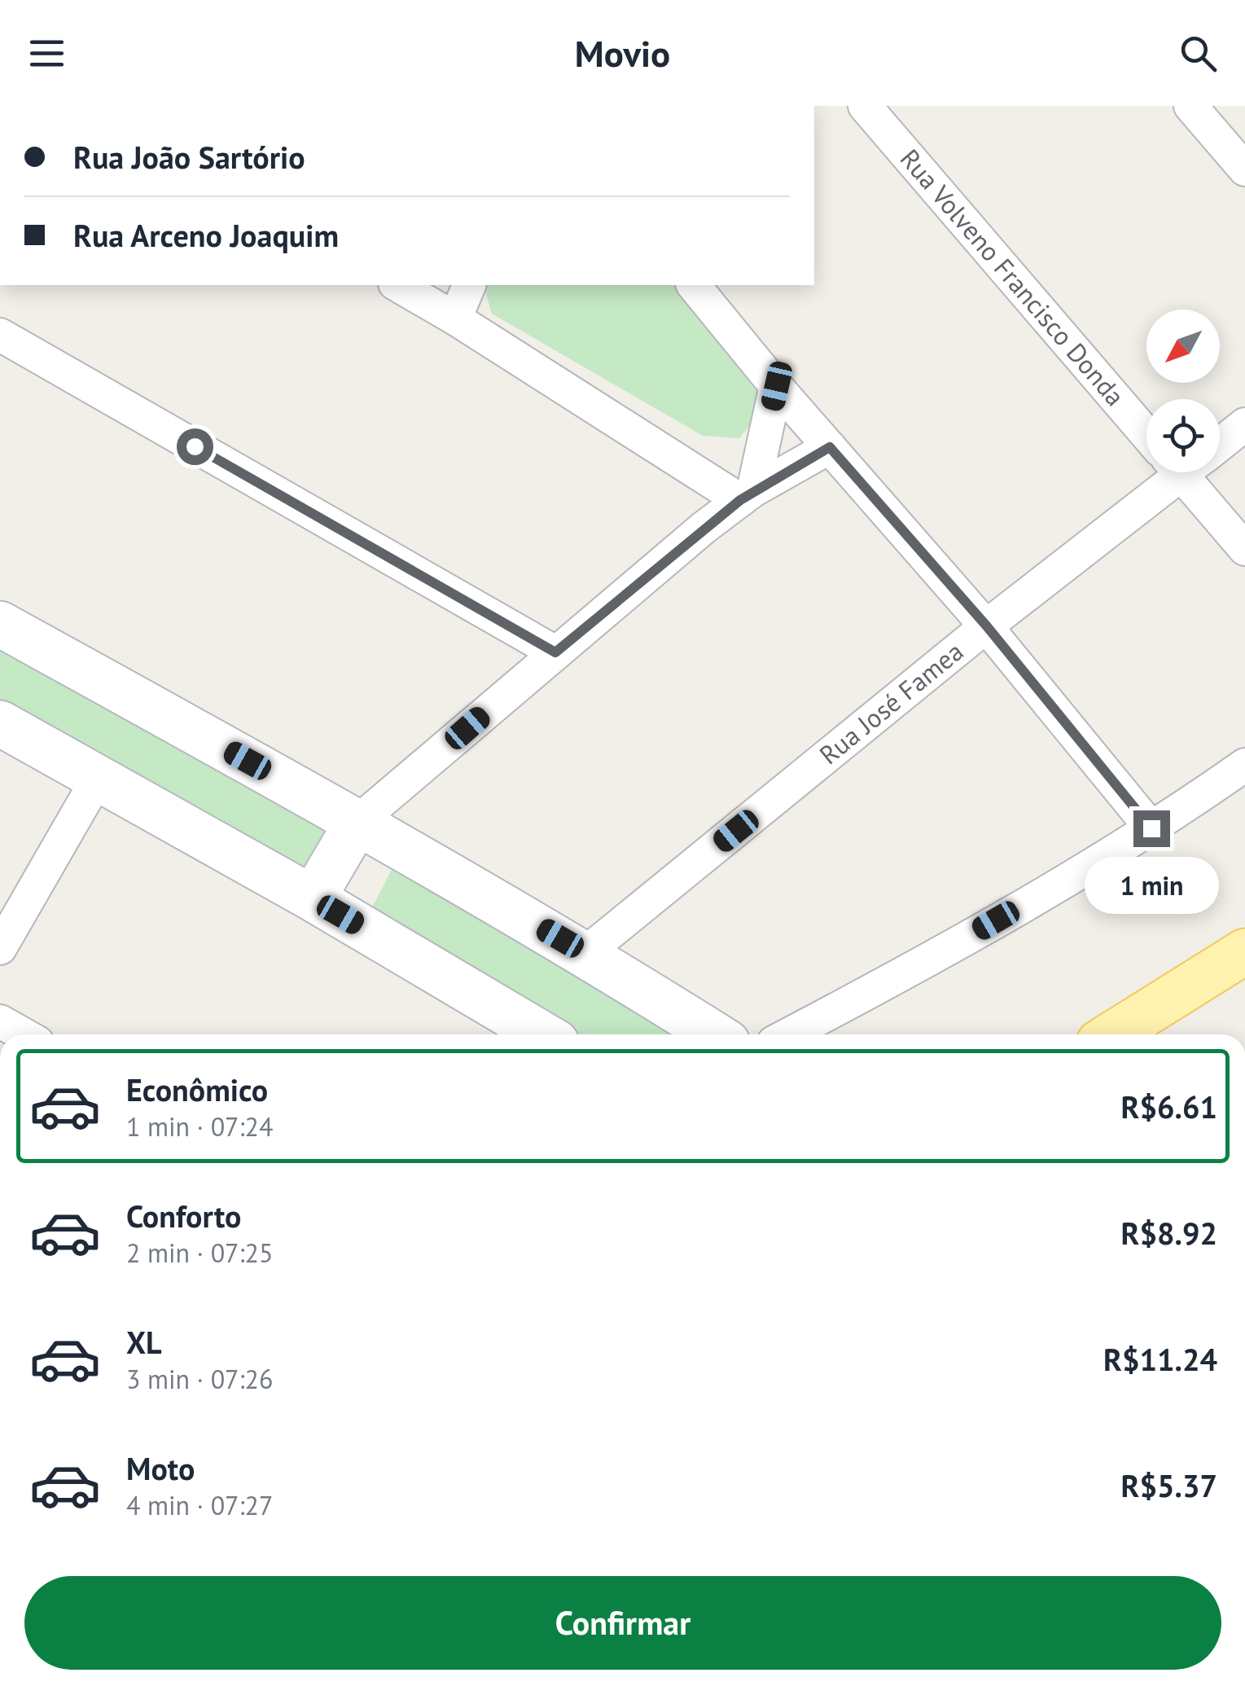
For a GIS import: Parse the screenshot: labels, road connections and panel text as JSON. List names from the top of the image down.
{
  "streets": {
    "street": ["Rua Volveno Francisco Donda", "Rua José Famea"]
  },
  "north": "bottom left",
  "page": {
    "header": "Movio",
    "banner": ["Rua João Sartório", "Rua Arceno Joaquim"],
    "bubble": "1 min",
    "list": [
      {
        "name": "Econômico",
        "note": "1 min · 07:24",
        "value": "R$6.61"
      },
      {
        "name": "Conforto",
        "note": "2 min · 07:25",
        "value": "R$8.92"
      },
      {
        "name": "XL",
        "note": "3 min · 07:26",
        "value": "R$11.24"
      },
      {
        "name": "Moto",
        "note": "4 min · 07:27",
        "value": "R$5.37"
      }
    ],
    "buttons": "Confirmar"
  }
}
